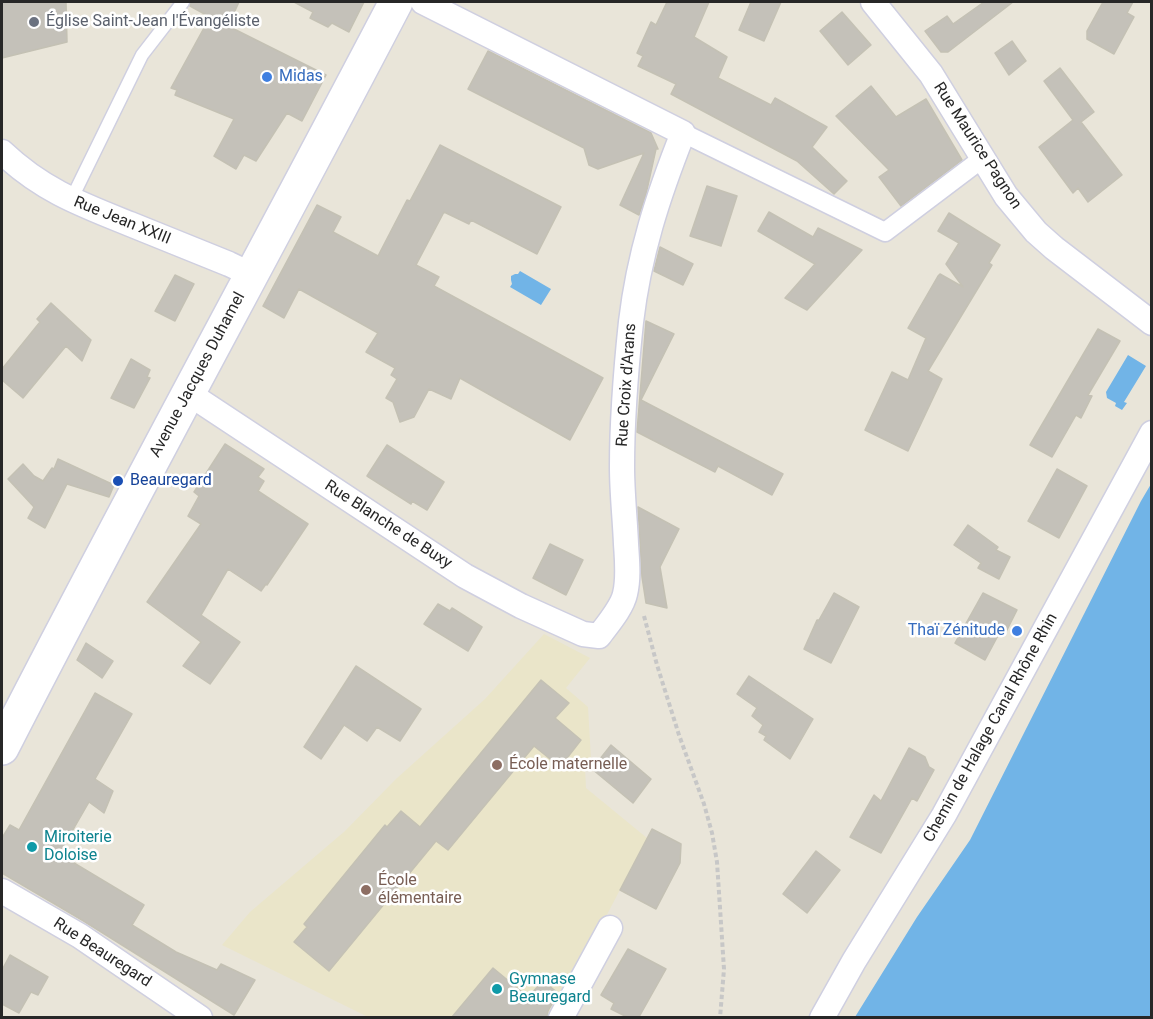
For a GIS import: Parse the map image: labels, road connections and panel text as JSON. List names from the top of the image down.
{
  "streets": {
    "main road": ["Avenue Jacques Duhamel"],
    "street": [
      "Rue Maurice Pagnon",
      "Rue Jean XXIII",
      "Rue Croix d'Arans",
      "Rue Blanche de Buxy",
      "Chemin de Halage Canal Rhône Rhin",
      "Rue Beauregard"
    ]
  },
  "crossings": [
    ["Rue Jean XXIII", "Avenue Jacques Duhamel"],
    ["Avenue Jacques Duhamel", "Rue Blanche de Buxy"],
    ["Rue Croix d'Arans", "Rue Blanche de Buxy"]
  ],
  "places": [
    "Église Saint-Jean l'Évangéliste",
    "Midas",
    "Beauregard",
    "Thaï Zénitude",
    "École maternelle",
    "Miroiterie Doloise",
    "École élémentaire",
    "Gymnase Beauregard"
  ]
}
